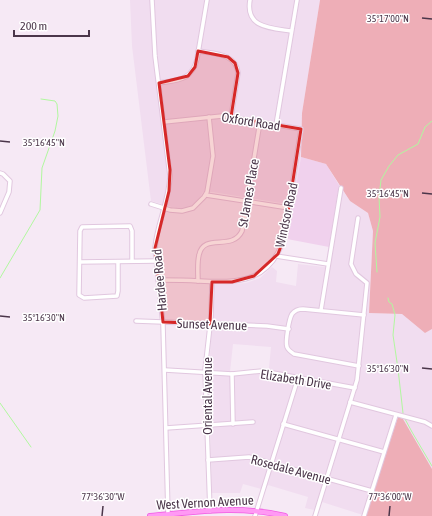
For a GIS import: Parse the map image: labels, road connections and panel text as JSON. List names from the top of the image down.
{
  "streets": {
    "main road": ["West Vernon Avenue"],
    "street": [
      "Oxford Road",
      "St James Place",
      "Windsor Road",
      "Hardee Road",
      "Sunset Avenue",
      "Elizabeth Drive",
      "Oriental Avenue",
      "Rosedale Avenue"
    ]
  },
  "crossings": [
    ["Oxford Road", "St James Place"],
    ["Oxford Road", "Windsor Road"],
    ["Oxford Road", "Hardee Road"],
    ["St James Place", "Windsor Road"],
    ["Windsor Road", "Hardee Road"],
    ["Windsor Road", "Oriental Avenue"],
    ["Hardee Road", "Sunset Avenue"],
    ["Hardee Road", "Elizabeth Drive"],
    ["Hardee Road", "West Vernon Avenue"],
    ["Sunset Avenue", "Oriental Avenue"],
    ["Elizabeth Drive", "Oriental Avenue"],
    ["Oriental Avenue", "Rosedale Avenue"],
    ["Oriental Avenue", "West Vernon Avenue"]
  ],
  "scale_bar": "200 m",
  "coordinates": [
    "35°17'00\"N",
    "35°16'45\"N",
    "35°16'30\"N",
    "77°36'30\"W",
    "77°36'00\"W"
  ]
}
